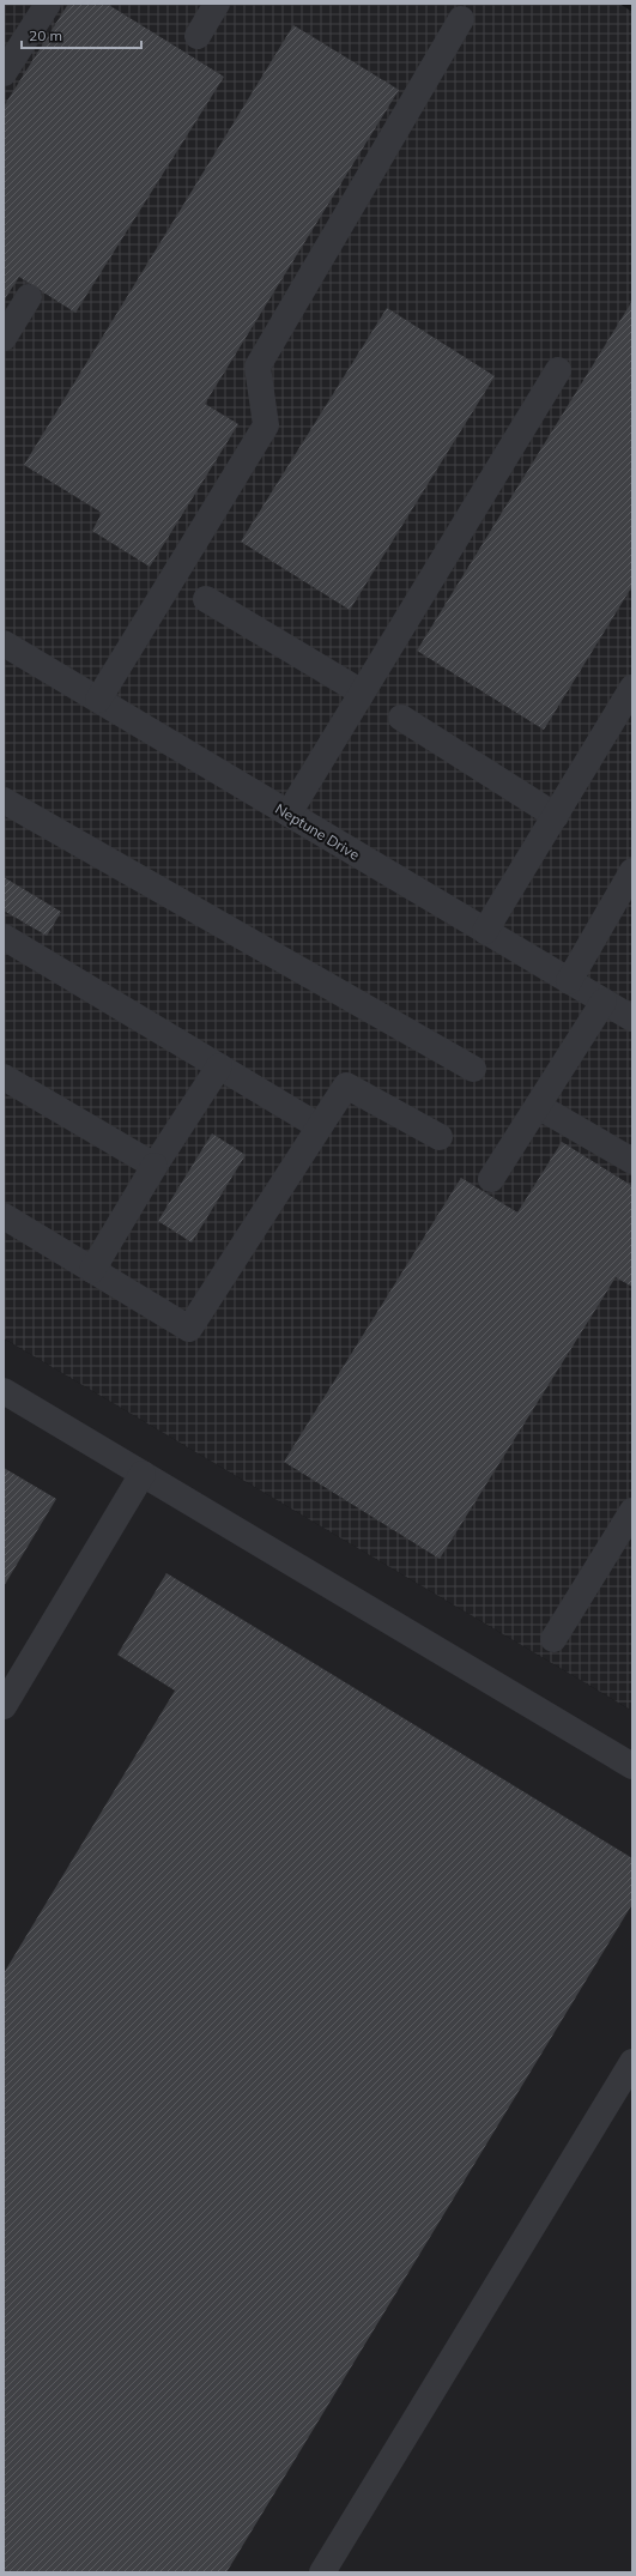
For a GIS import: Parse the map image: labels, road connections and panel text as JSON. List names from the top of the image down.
{
  "streets": {
    "street": ["Neptune Drive"]
  },
  "scale_bar": "20 m"
}
